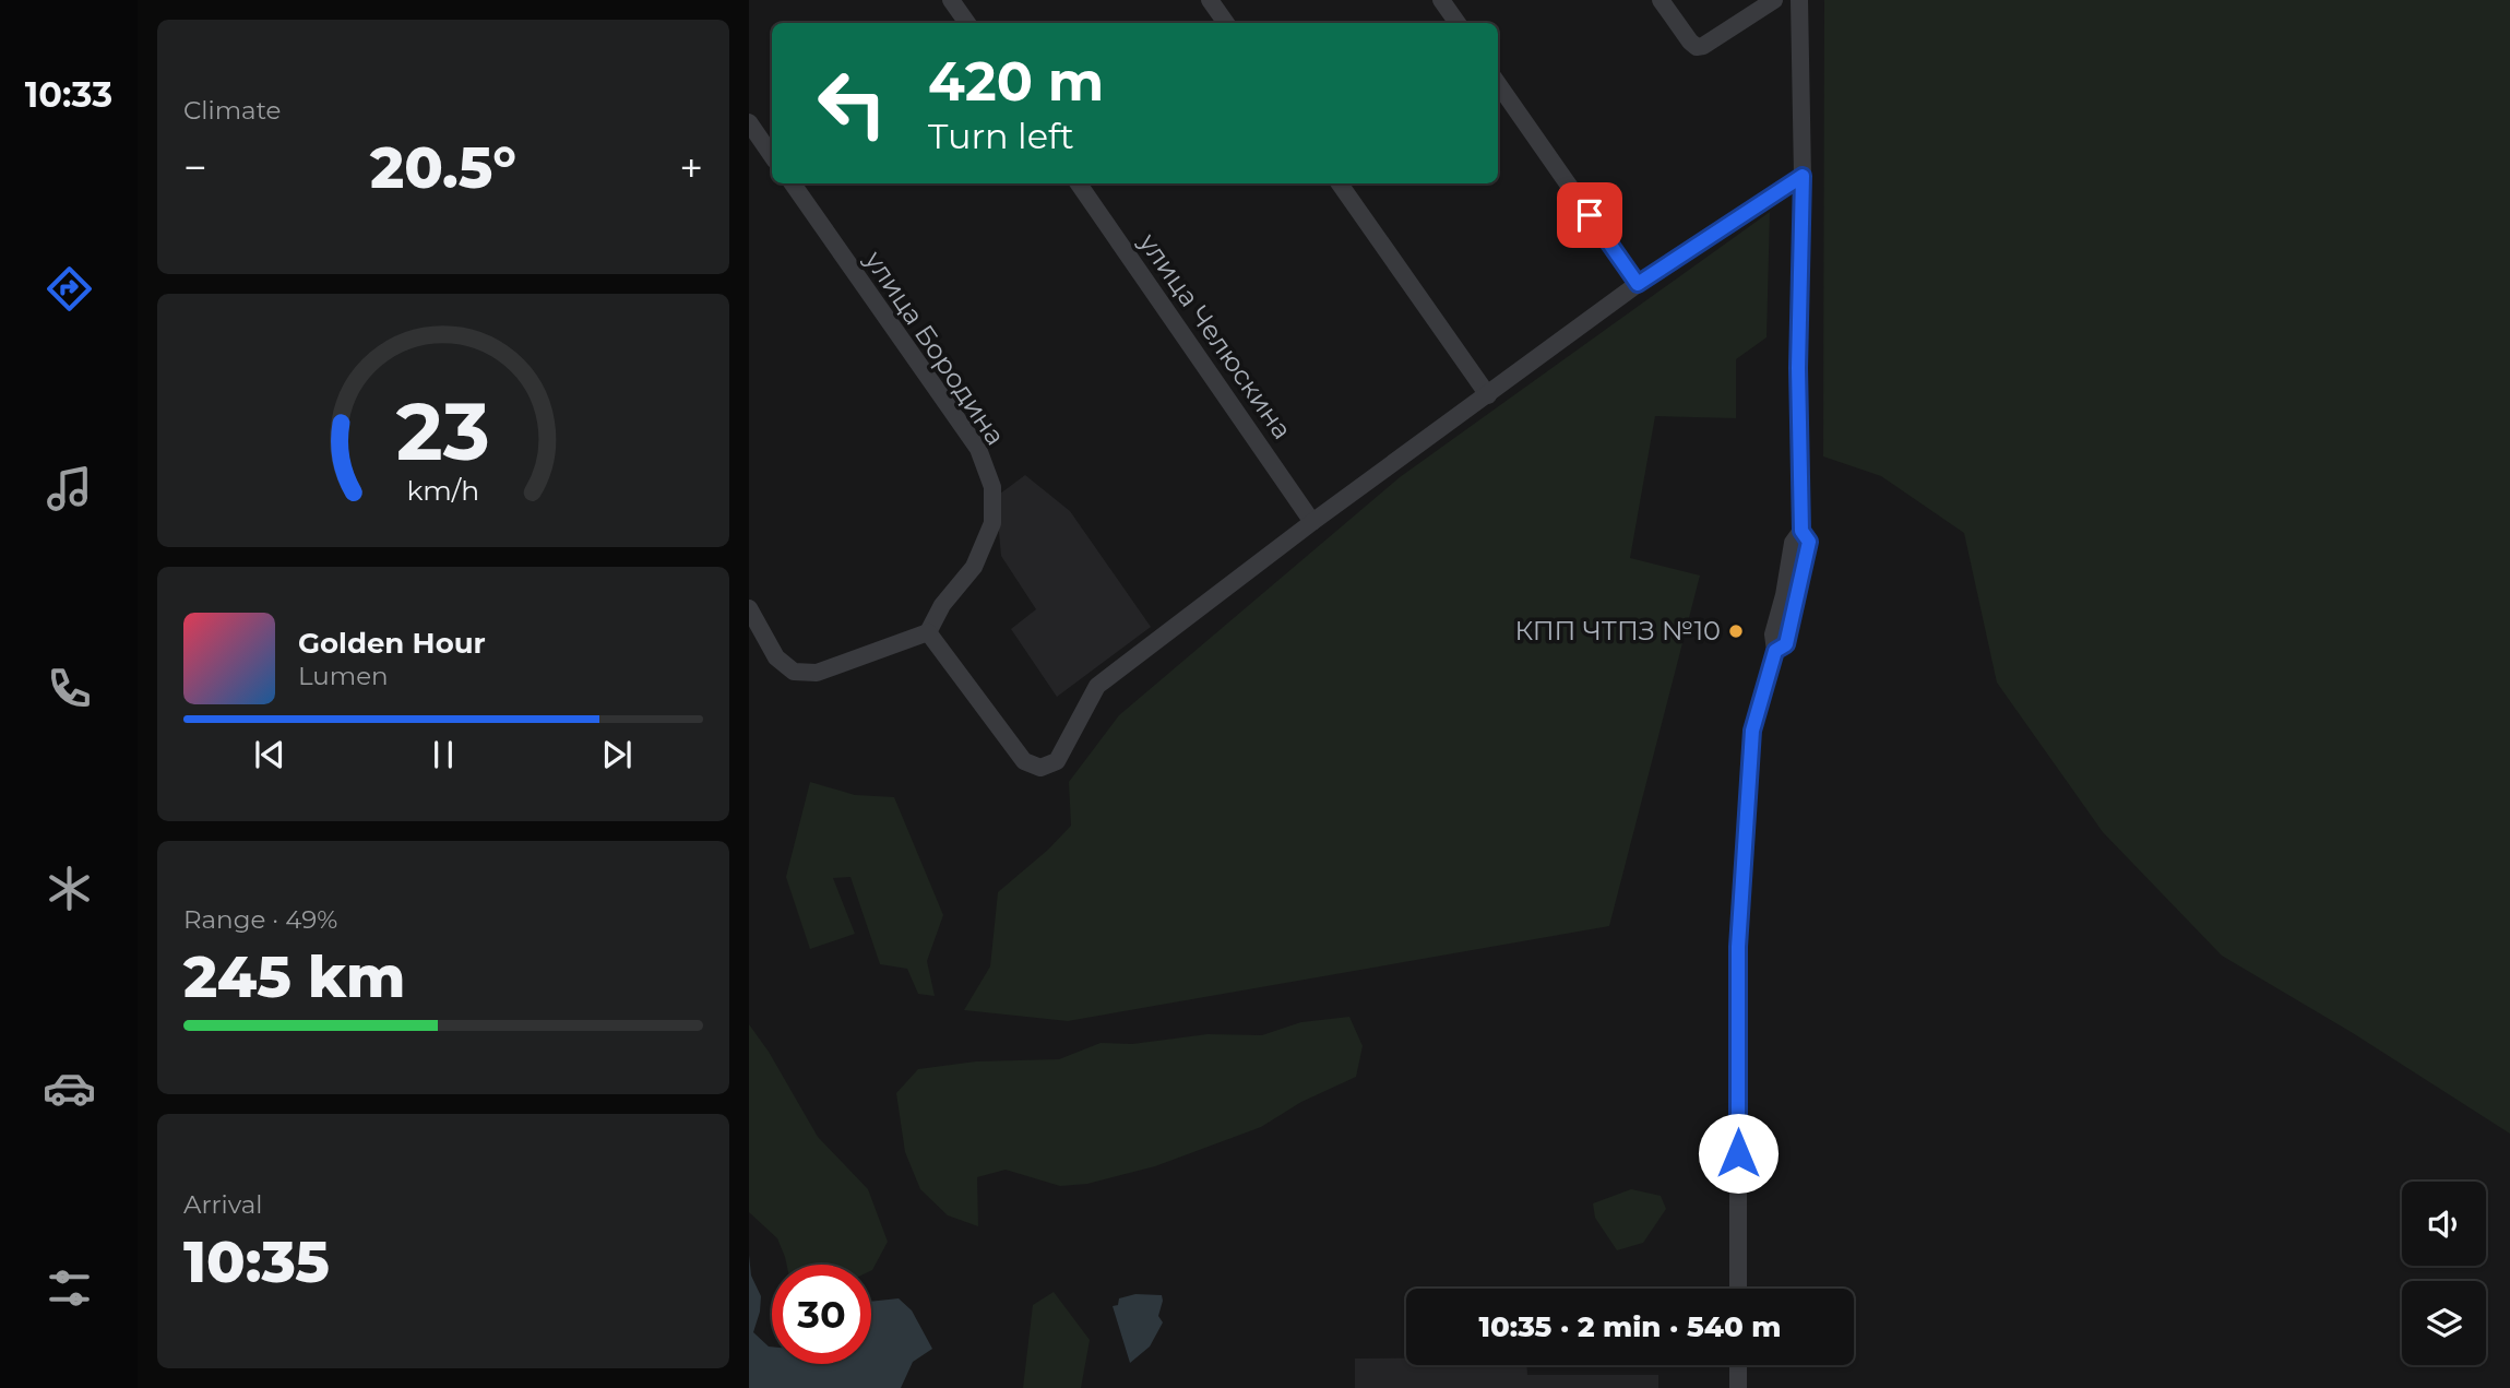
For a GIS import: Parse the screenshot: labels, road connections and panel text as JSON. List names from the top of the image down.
{
  "streets": {
    "street": ["улица Челюскина", "улица Бородина"]
  },
  "places": ["КПП ЧТПЗ №10"],
  "page": {
    "tabs": "10:33",
    "tile": [
      "Climate",
      ["Range · 49%", "245 km"],
      ["Arrival", "10:35"]
    ],
    "turn": ["420 m", "Turn left"],
    "heat": ["−", "20.5°", "+"],
    "song": ["Golden Hour", "Lumen"],
    "limit": "30",
    "trip": "10:35 · 2 min · 540 m",
    "gauge": ["23", "km/h"]
  }
}
